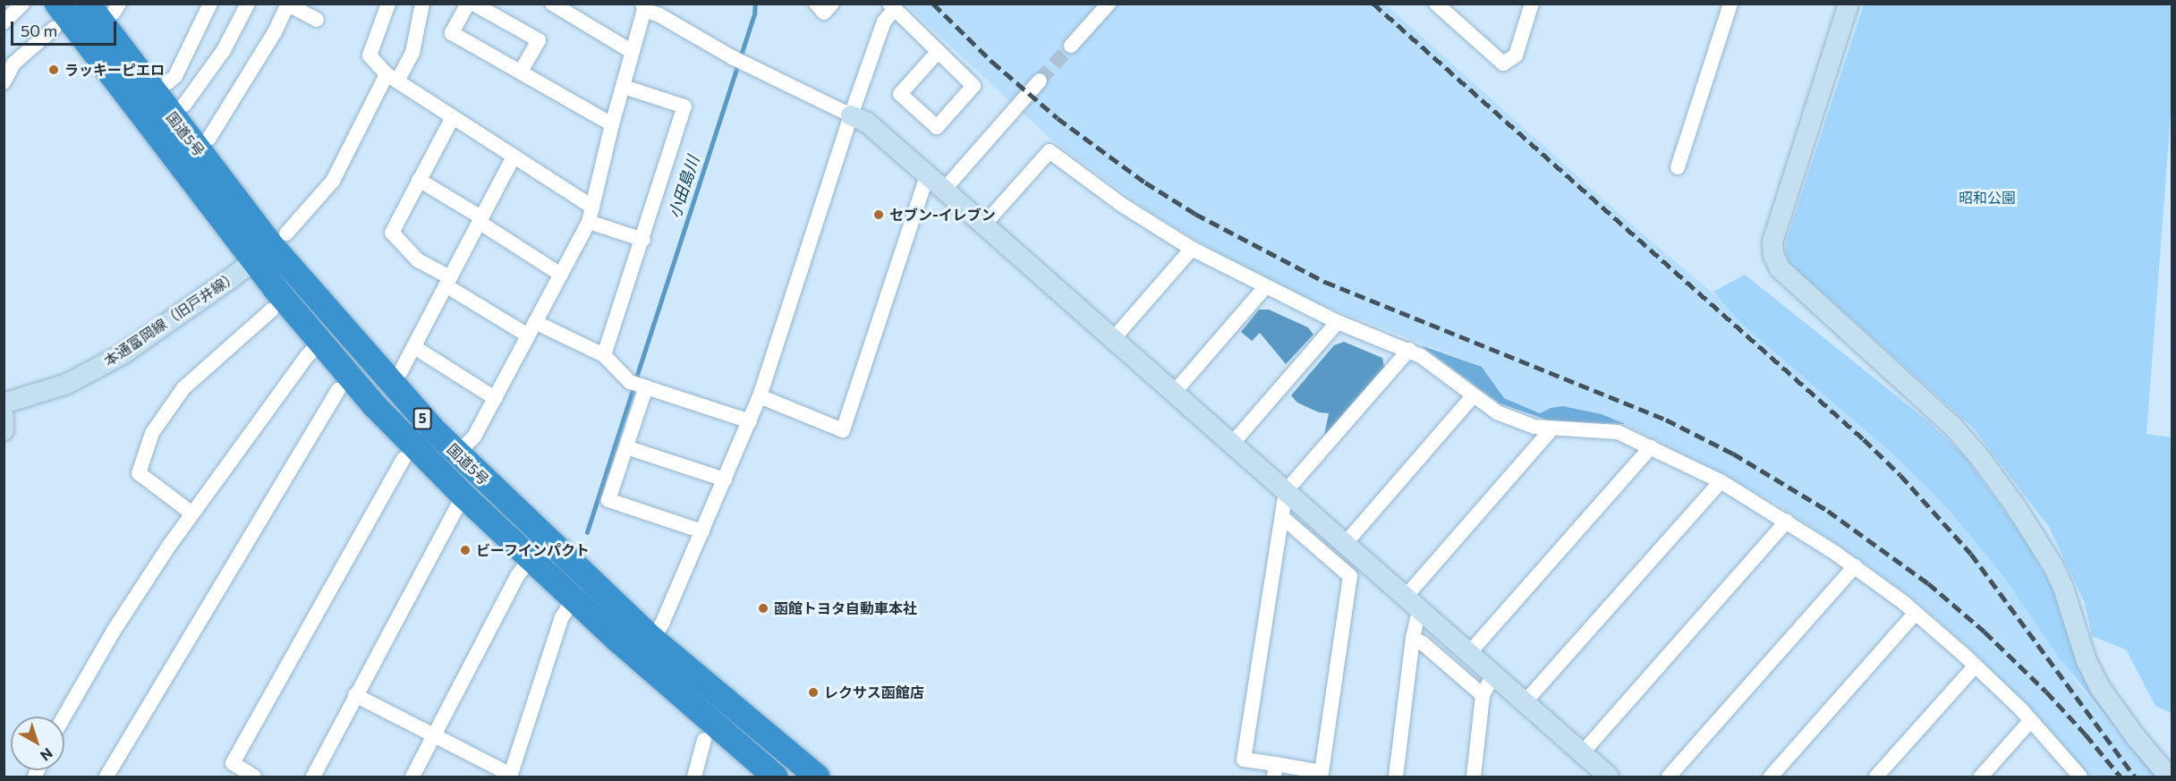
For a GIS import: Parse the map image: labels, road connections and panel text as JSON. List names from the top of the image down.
{
  "streets": {
    "highway": ["国道5号", "5"],
    "street": ["本通富岡線（旧戸井線）"]
  },
  "crossings": [
    ["国道5号", "本通富岡線（旧戸井線）"]
  ],
  "water": ["小田島川"],
  "parks": ["昭和公園"],
  "places": [
    "ラッキーピエロ",
    "セブン-イレブン",
    "ビーフインパクト",
    "函館トヨタ自動車本社",
    "レクサス函館店"
  ],
  "scale_bar": "50 m",
  "north": "bottom right"
}
